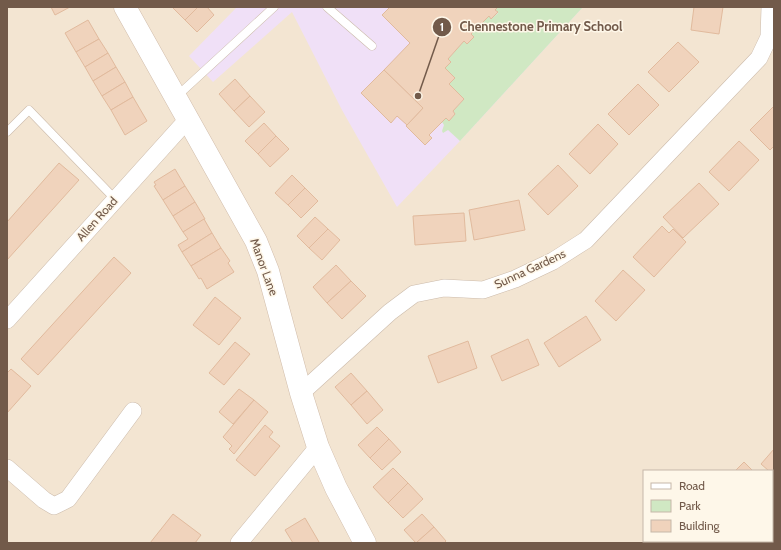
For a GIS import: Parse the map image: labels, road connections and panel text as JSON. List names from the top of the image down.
{
  "streets": {
    "street": ["Allen Road", "Manor Lane", "Sunna Gardens"]
  },
  "crossings": [
    ["Allen Road", "Manor Lane"],
    ["Manor Lane", "Sunna Gardens"]
  ],
  "places": ["Chennestone Primary School"],
  "legend": ["Road", "Park", "Building"]
}
